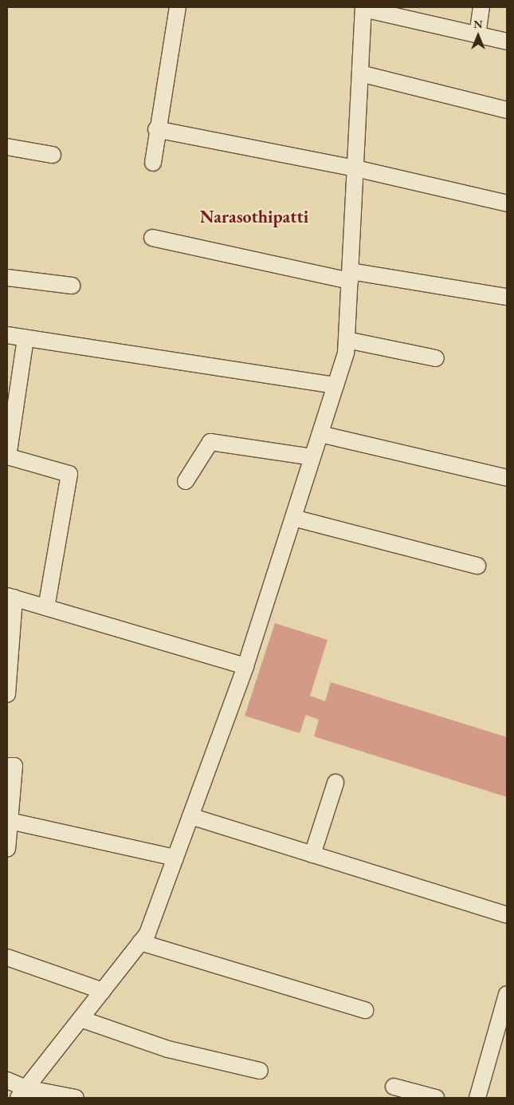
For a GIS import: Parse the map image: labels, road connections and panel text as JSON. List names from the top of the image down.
{
  "districts": ["Narasothipatti"],
  "north": "top"
}
